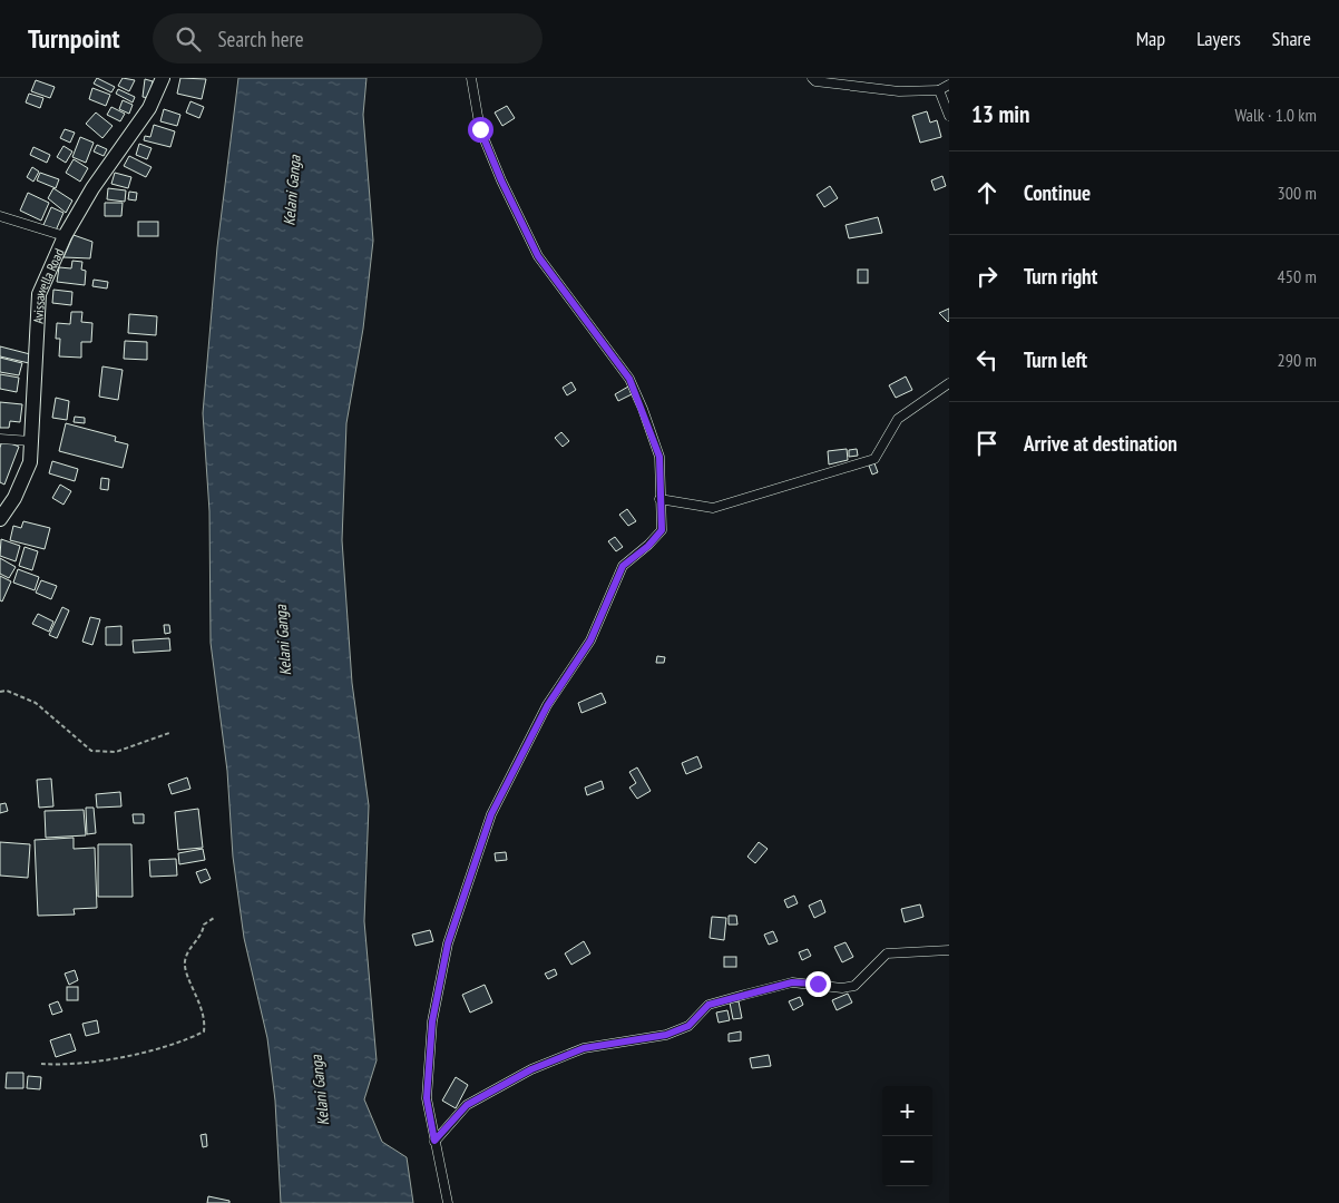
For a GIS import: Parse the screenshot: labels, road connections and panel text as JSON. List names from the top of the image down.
{
  "streets": {
    "main road": ["Avissawella Road"]
  },
  "water": ["Kelani Ganga"],
  "page": {
    "header": "Turnpoint",
    "search": "Search here",
    "nav": ["Map", "Layers", "Share"],
    "heading": ["13 min", "Walk · 1.0 km"],
    "list": [
      ["Continue", "300 m"],
      ["Turn right", "450 m"],
      ["Turn left", "290 m"],
      "Arrive at destination"
    ],
    "map_buttons": ["+", "−"]
  }
}
